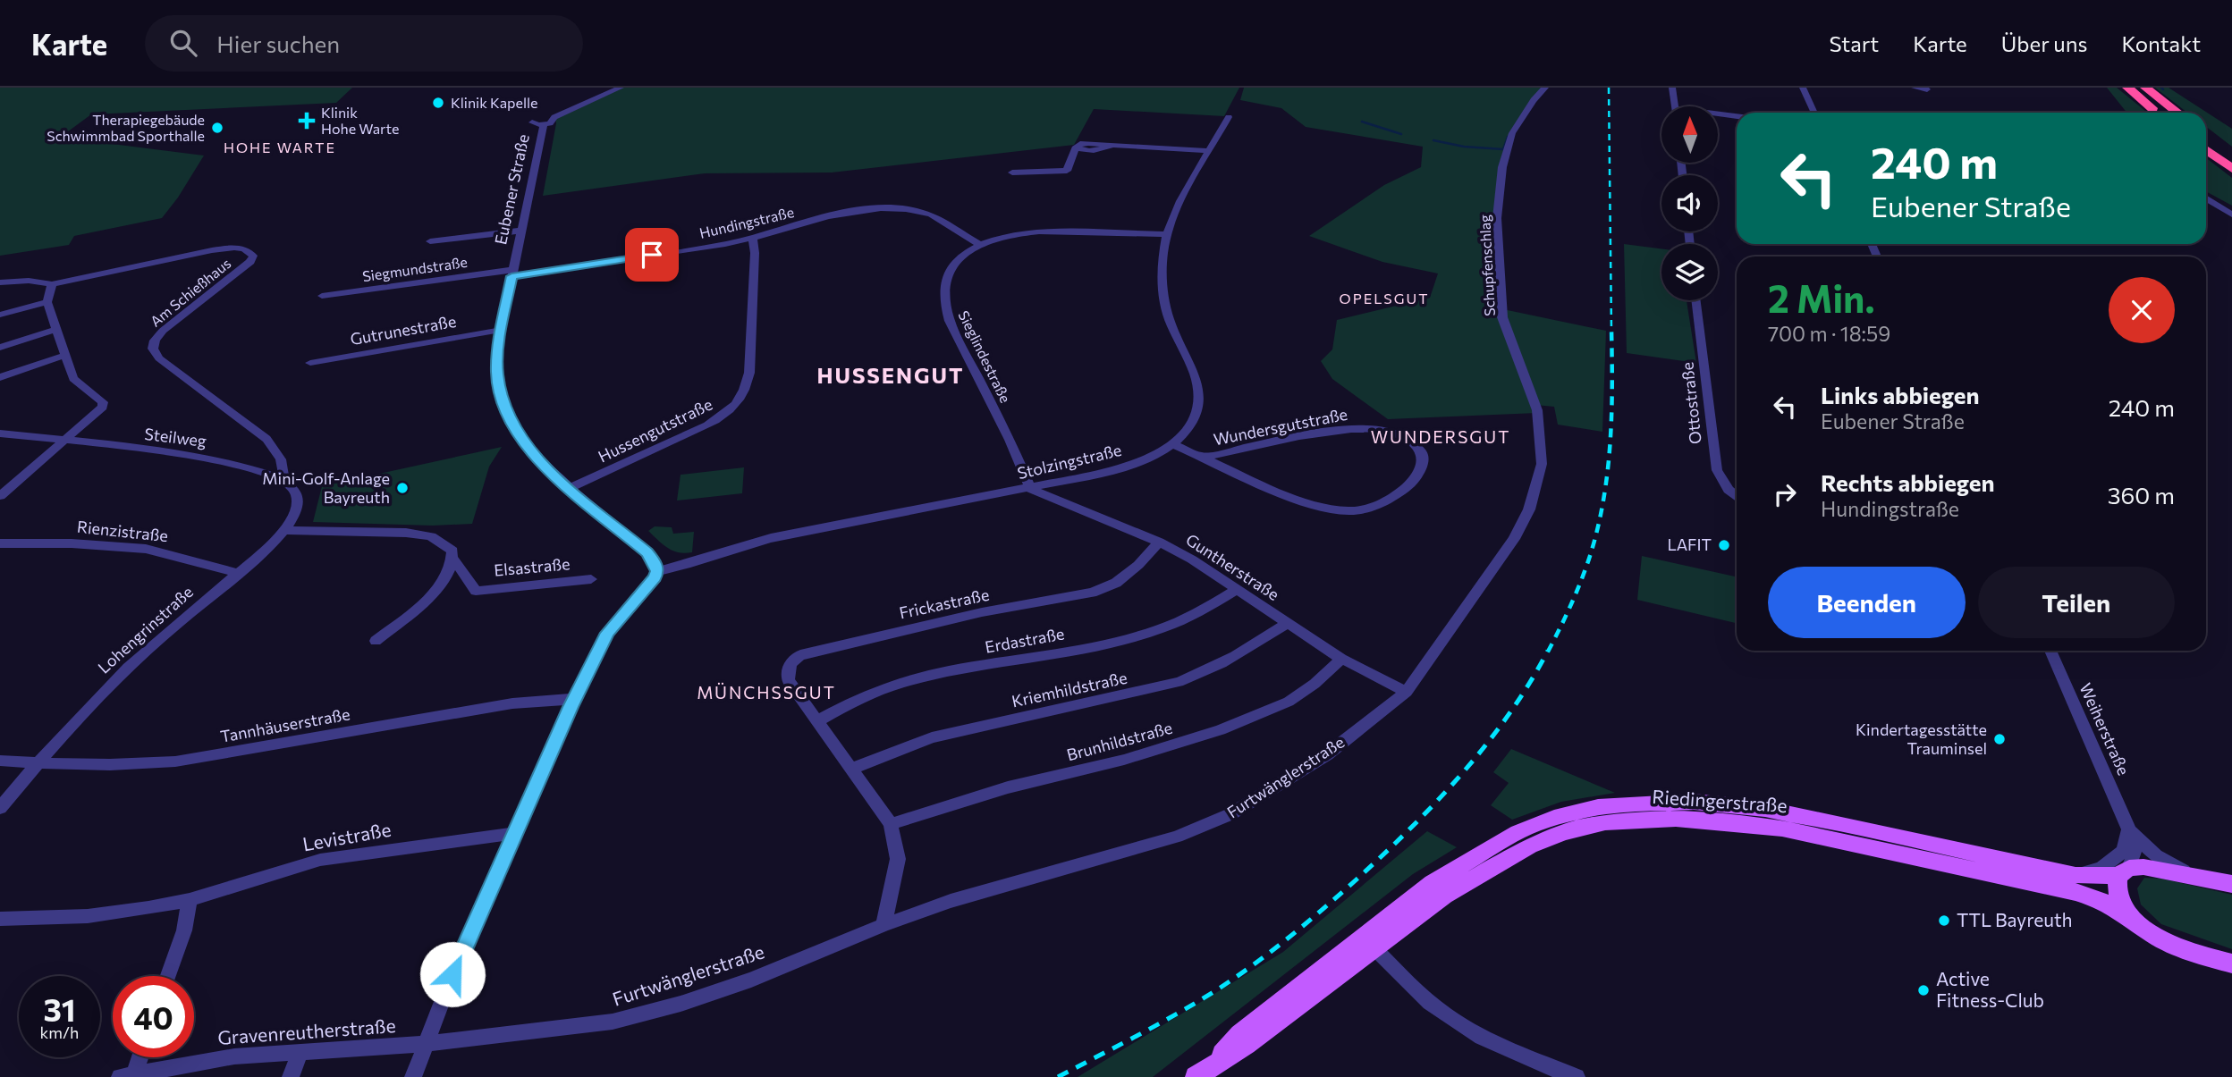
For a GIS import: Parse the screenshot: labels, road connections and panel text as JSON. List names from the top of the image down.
{
  "streets": {
    "main road": ["Riedingerstraße"],
    "street": [
      "Eubener Straße",
      "Hundingstraße",
      "Schupfenschlag",
      "Siegmundstraße",
      "Am Schießhaus",
      "Gutrunestraße",
      "Sieglindestraße",
      "Ottostraße",
      "Wundersgutstraße",
      "Hussengutstraße",
      "Steilweg",
      "Stolzingstraße",
      "Rienzistraße",
      "Elsastraße",
      "Guntherstraße",
      "Frickastraße",
      "Lohengrinstraße",
      "Erdastraße",
      "Kriemhildstraße",
      "Tannhäuserstraße",
      "Weiherstraße",
      "Brunhildstraße",
      "Furtwänglerstraße",
      "Levistraße",
      "Gravenreutherstraße"
    ]
  },
  "crossings": [
    ["Eubener Straße", "Hundingstraße"],
    ["Eubener Straße", "Siegmundstraße"],
    ["Eubener Straße", "Gutrunestraße"],
    ["Eubener Straße", "Hussengutstraße"],
    ["Eubener Straße", "Stolzingstraße"],
    ["Hundingstraße", "Siegmundstraße"],
    ["Hundingstraße", "Sieglindestraße"],
    ["Hundingstraße", "Hussengutstraße"],
    ["Schupfenschlag", "Furtwänglerstraße"],
    ["Am Schießhaus", "Steilweg"],
    ["Sieglindestraße", "Stolzingstraße"],
    ["Sieglindestraße", "Guntherstraße"],
    ["Wundersgutstraße", "Stolzingstraße"],
    ["Stolzingstraße", "Guntherstraße"],
    ["Rienzistraße", "Lohengrinstraße"],
    ["Elsastraße", "Lohengrinstraße"],
    ["Guntherstraße", "Frickastraße"],
    ["Guntherstraße", "Erdastraße"],
    ["Guntherstraße", "Kriemhildstraße"],
    ["Guntherstraße", "Brunhildstraße"],
    ["Guntherstraße", "Furtwänglerstraße"],
    ["Frickastraße", "Erdastraße"],
    ["Lohengrinstraße", "Tannhäuserstraße"],
    ["Furtwänglerstraße", "Gravenreutherstraße"]
  ],
  "districts": [
    "HOHE WARTE",
    "OPELSGUT",
    "HUSSENGUT",
    "WUNDERSGUT",
    "MÜNCHSSGUT"
  ],
  "places": {
    "other": [
      "Klinik Kapelle",
      "Therapiegebäude Schwimmbad Sporthalle",
      "Mini-Golf-Anlage Bayreuth",
      "LAFIT",
      "Kindertagesstätte Trauminsel",
      "TTL Bayreuth",
      "Active Fitness-Club"
    ],
    "health": ["Klinik Hohe Warte"]
  },
  "north": "top",
  "page": {
    "header": "Karte",
    "search": "Hier suchen",
    "nav": [
      "Start",
      "Karte",
      "Über uns",
      "Kontakt"
    ],
    "turn": ["240 m", "Eubener Straße"],
    "heading": ["2 Min.", "700 m · 18:59"],
    "list": [
      {
        "name": "Links abbiegen",
        "note": "Eubener Straße",
        "value": "240 m"
      },
      {
        "name": "Rechts abbiegen",
        "note": "Hundingstraße",
        "value": "360 m"
      }
    ],
    "buttons": ["Beenden", "Teilen"],
    "speed": "31 km/h",
    "limit": "40"
  }
}
